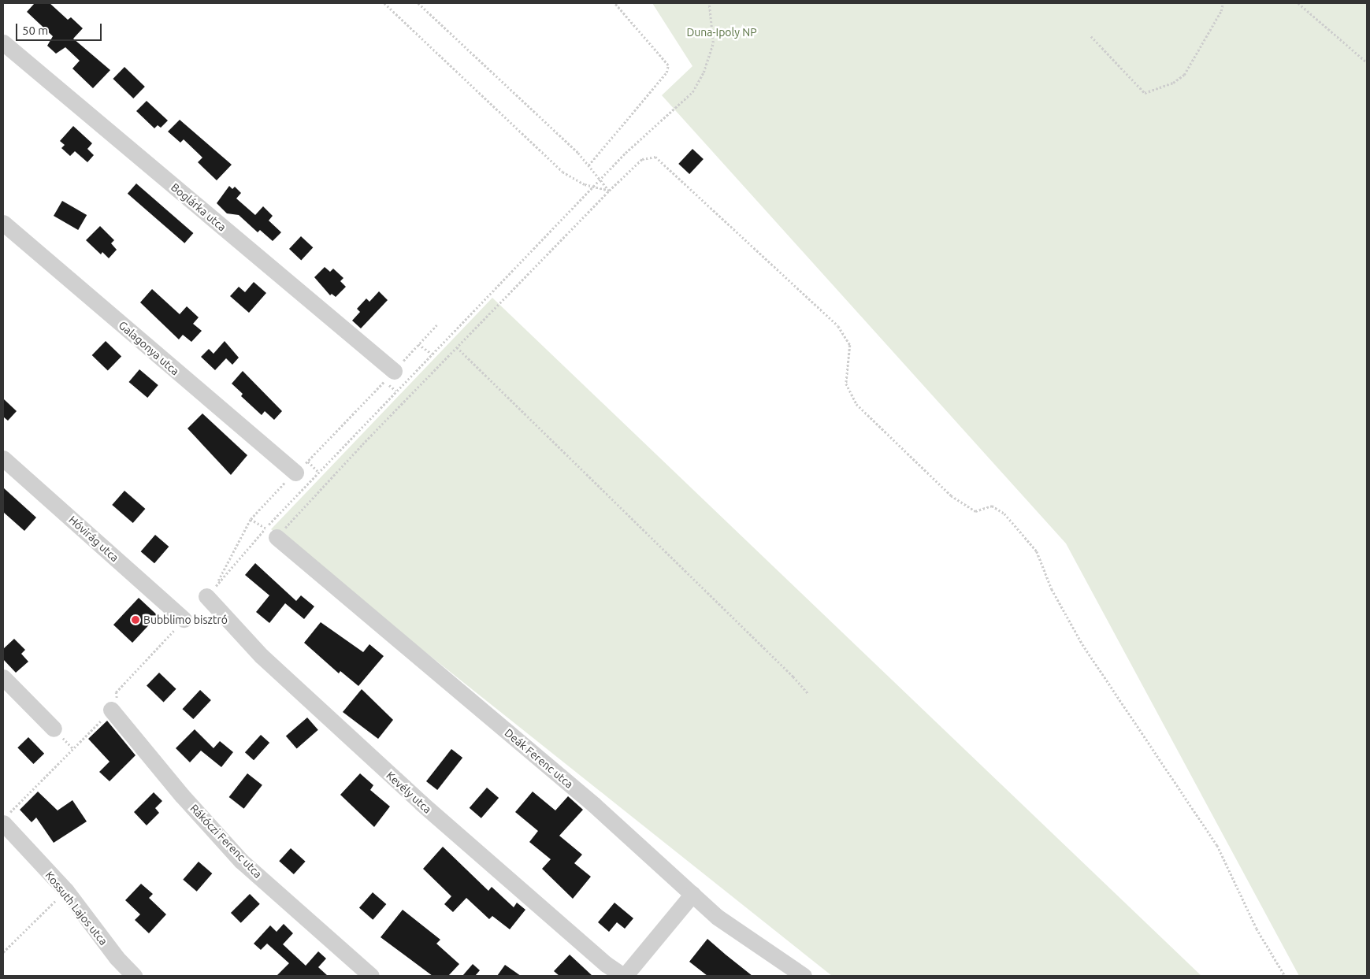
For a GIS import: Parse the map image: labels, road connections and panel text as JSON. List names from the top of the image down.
{
  "streets": {
    "street": [
      "Boglárka utca",
      "Galagonya utca",
      "Hóvirág utca",
      "Deák Ferenc utca",
      "Kevély utca",
      "Rákóczi Ferenc utca",
      "Kossuth Lajos utca"
    ]
  },
  "parks": ["Duna-Ipoly NP"],
  "places": ["Bubblimo bisztró"],
  "scale_bar": "50 m"
}
